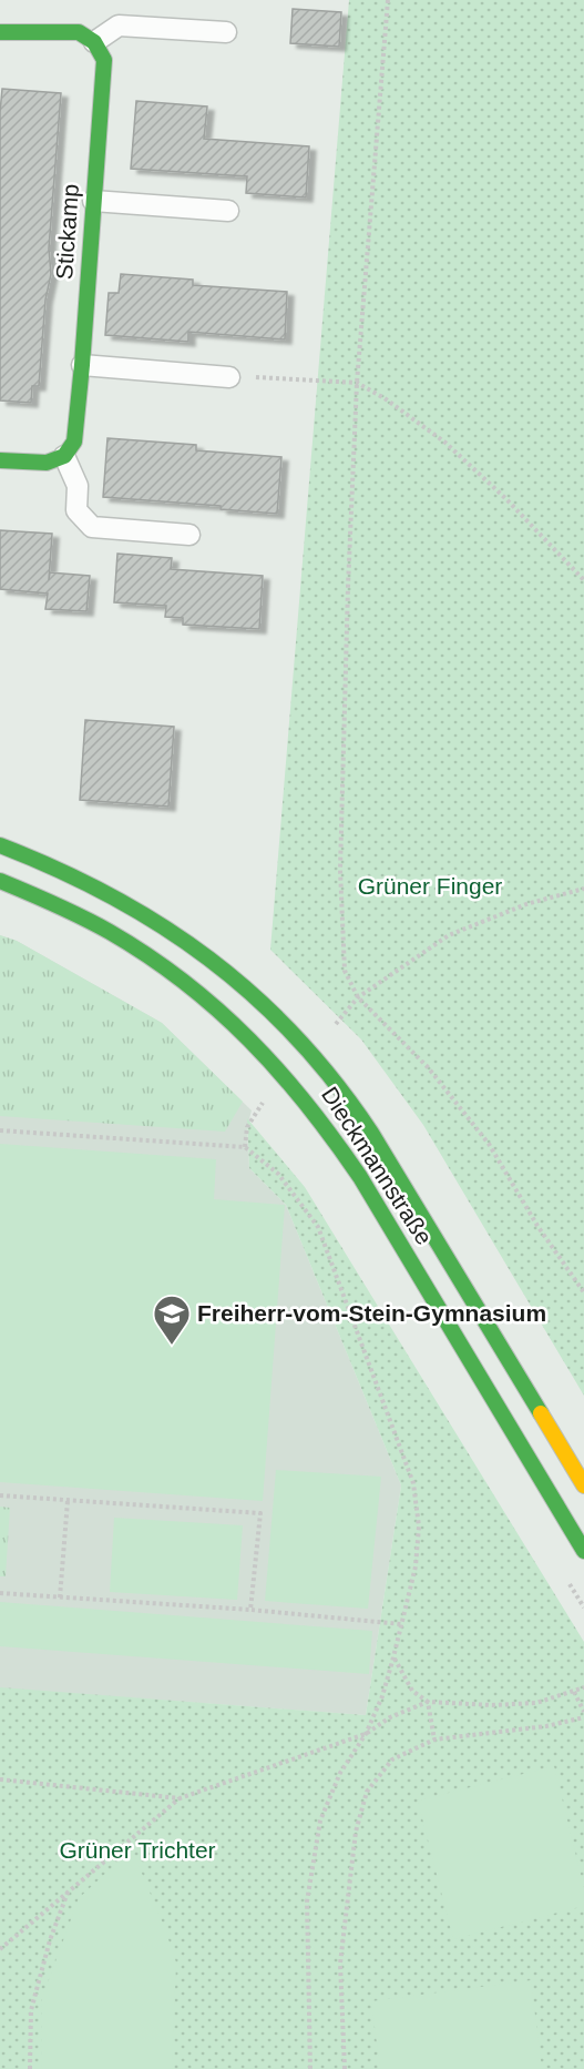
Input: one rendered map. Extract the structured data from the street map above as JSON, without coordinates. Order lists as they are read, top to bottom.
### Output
{
  "streets": {
    "street": ["Stickamp", "Dieckmannstraße"]
  },
  "parks": ["Grüner Finger", "Grüner Trichter"],
  "places": {
    "school or university": ["Freiherr-vom-Stein-Gymnasium"]
  }
}
